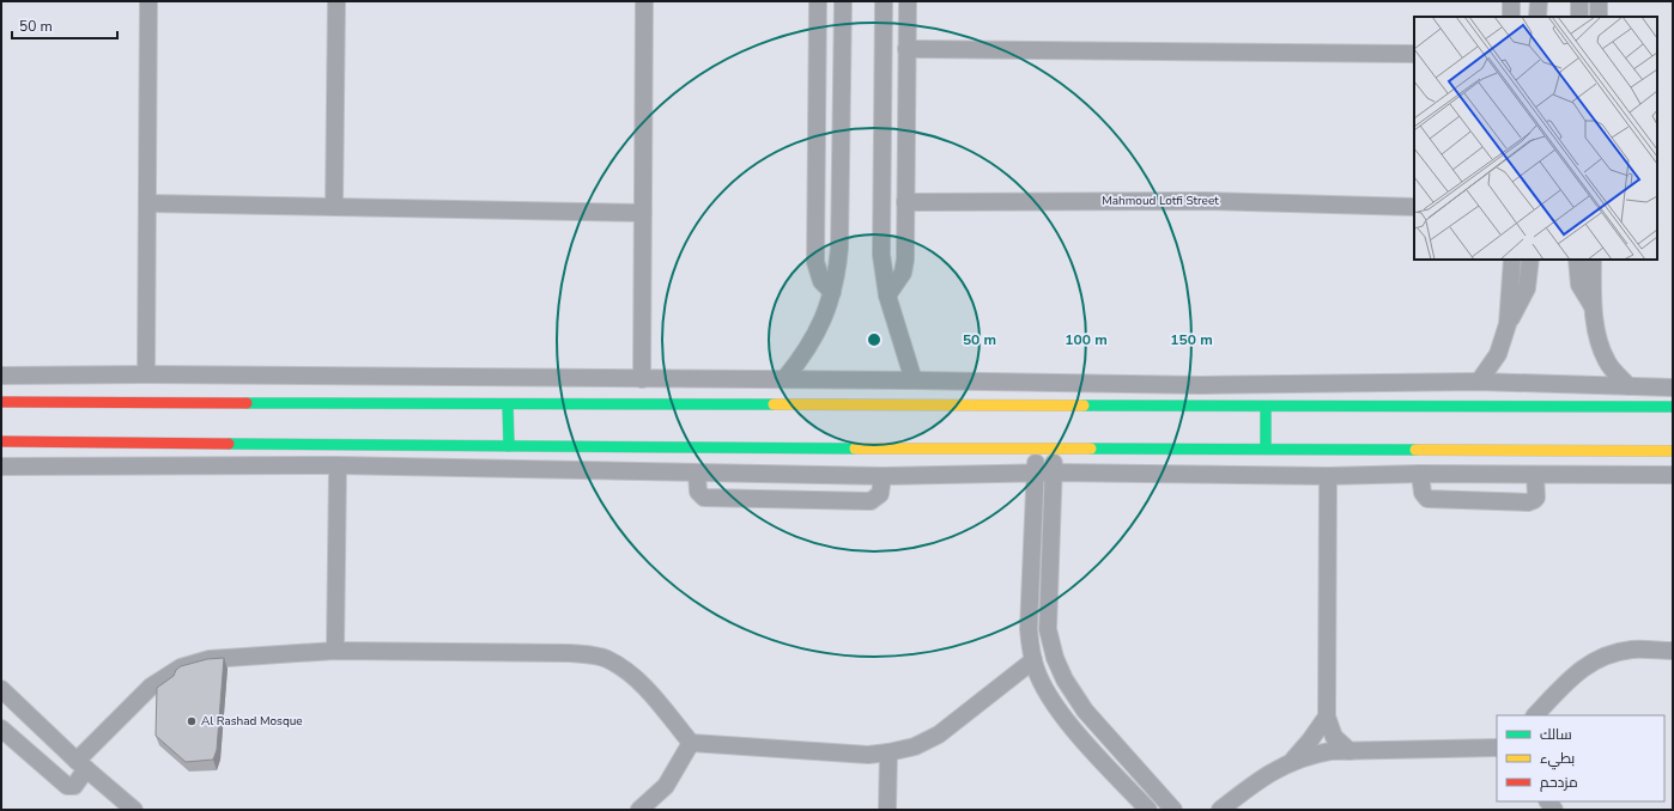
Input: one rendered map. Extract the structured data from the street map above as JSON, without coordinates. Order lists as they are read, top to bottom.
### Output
{
  "streets": {
    "street": ["Mahmoud Lotfi Street"]
  },
  "places": ["Al Rashad Mosque"],
  "legend": ["سالك", "بطيء", "مزدحم"],
  "scale_bar": "50 m",
  "rings": ["50 m", "100 m", "150 m"]
}
